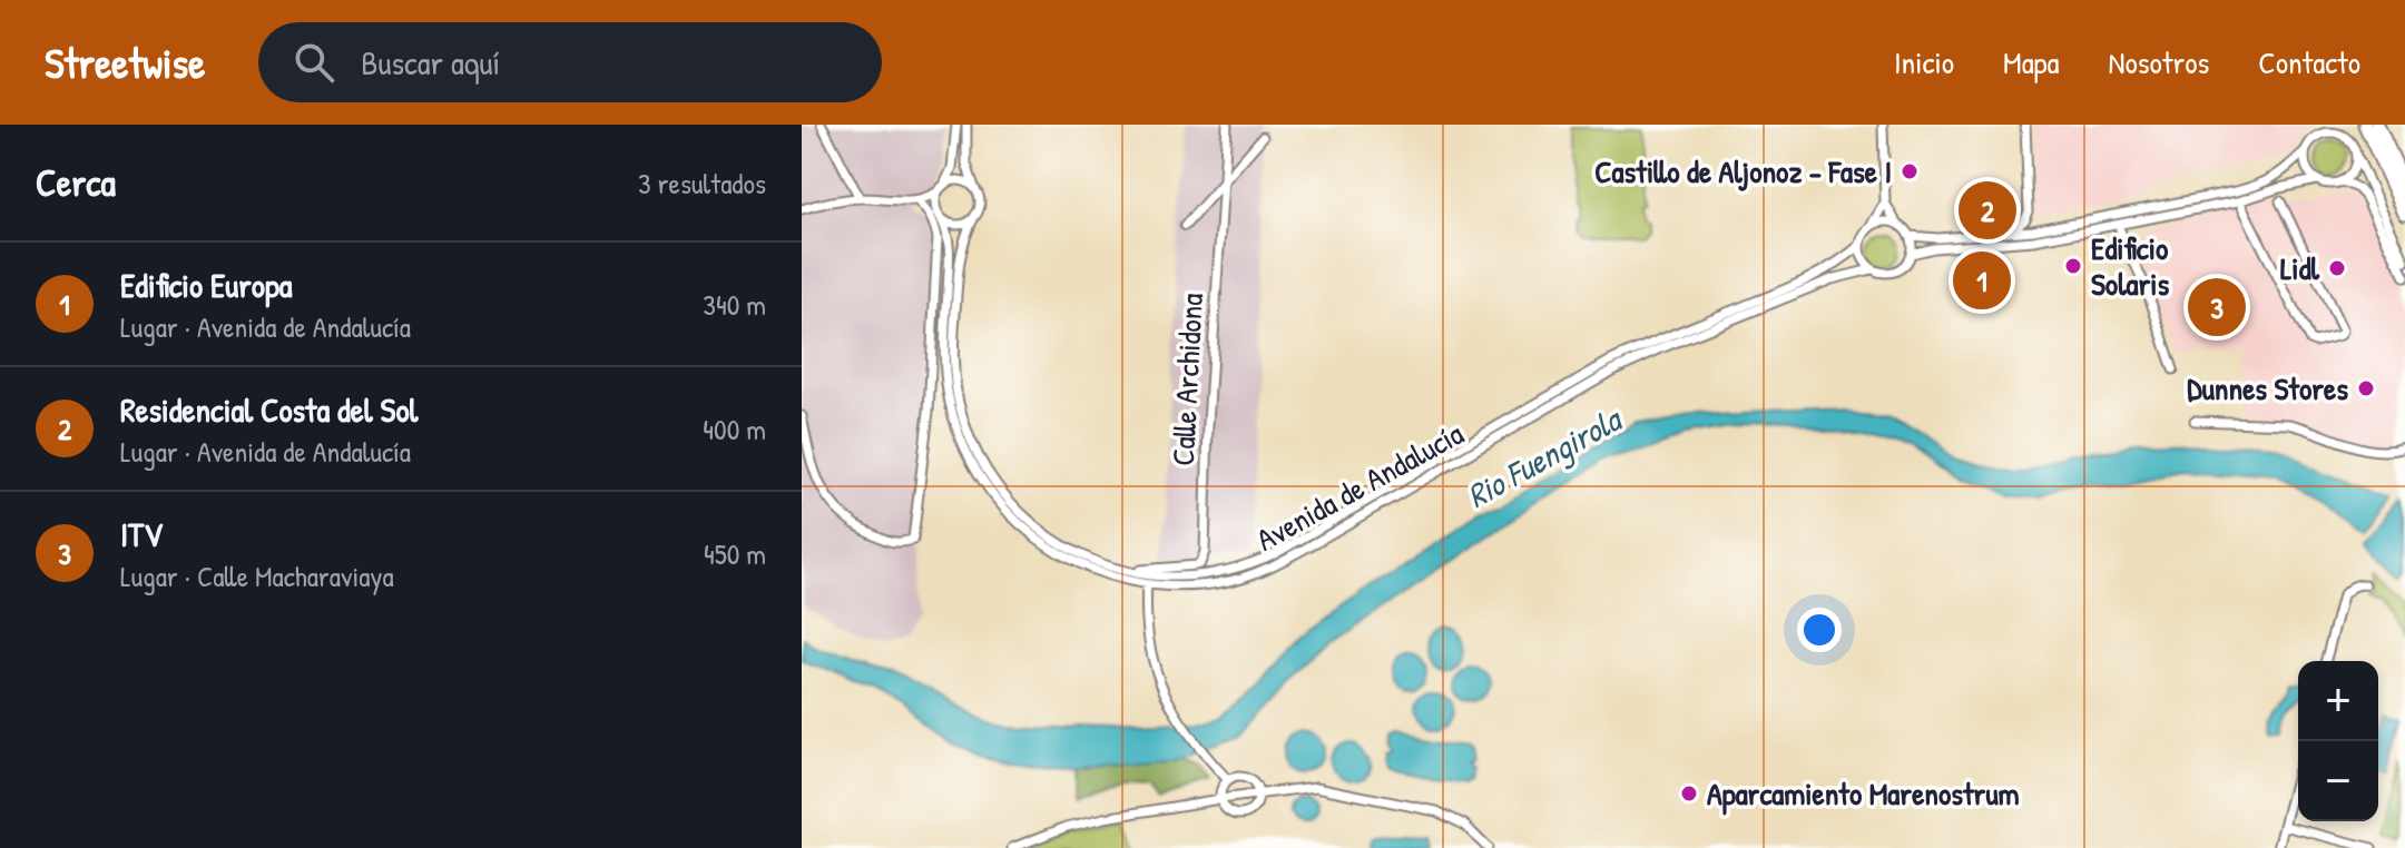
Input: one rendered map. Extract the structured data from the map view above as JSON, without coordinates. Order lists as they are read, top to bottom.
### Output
{
  "streets": {
    "street": ["Calle Archidona", "Avenida de Andalucía"]
  },
  "crossings": [
    ["Calle Archidona", "Avenida de Andalucía"]
  ],
  "water": ["Rio Fuengirola"],
  "places": [
    "Castillo de Aljonoz - Fase I",
    "Edificio Solaris",
    "Lidl",
    "Dunnes Stores",
    "Aparcamiento Marenostrum"
  ],
  "page": {
    "header": "Streetwise",
    "search": "Buscar aquí",
    "nav": [
      "Inicio",
      "Mapa",
      "Nosotros",
      "Contacto"
    ],
    "heading": ["Cerca", "3 resultados"],
    "pins": ["2", "1", "3"],
    "list": [
      {
        "mark": "1",
        "name": "Edificio Europa",
        "note": "Lugar · Avenida de Andalucía",
        "value": "340 m"
      },
      {
        "mark": "2",
        "name": "Residencial Costa del Sol",
        "note": "Lugar · Avenida de Andalucía",
        "value": "400 m"
      },
      {
        "mark": "3",
        "name": "ITV",
        "note": "Lugar · Calle Macharaviaya",
        "value": "450 m"
      }
    ],
    "map_buttons": ["+", "−"]
  }
}
